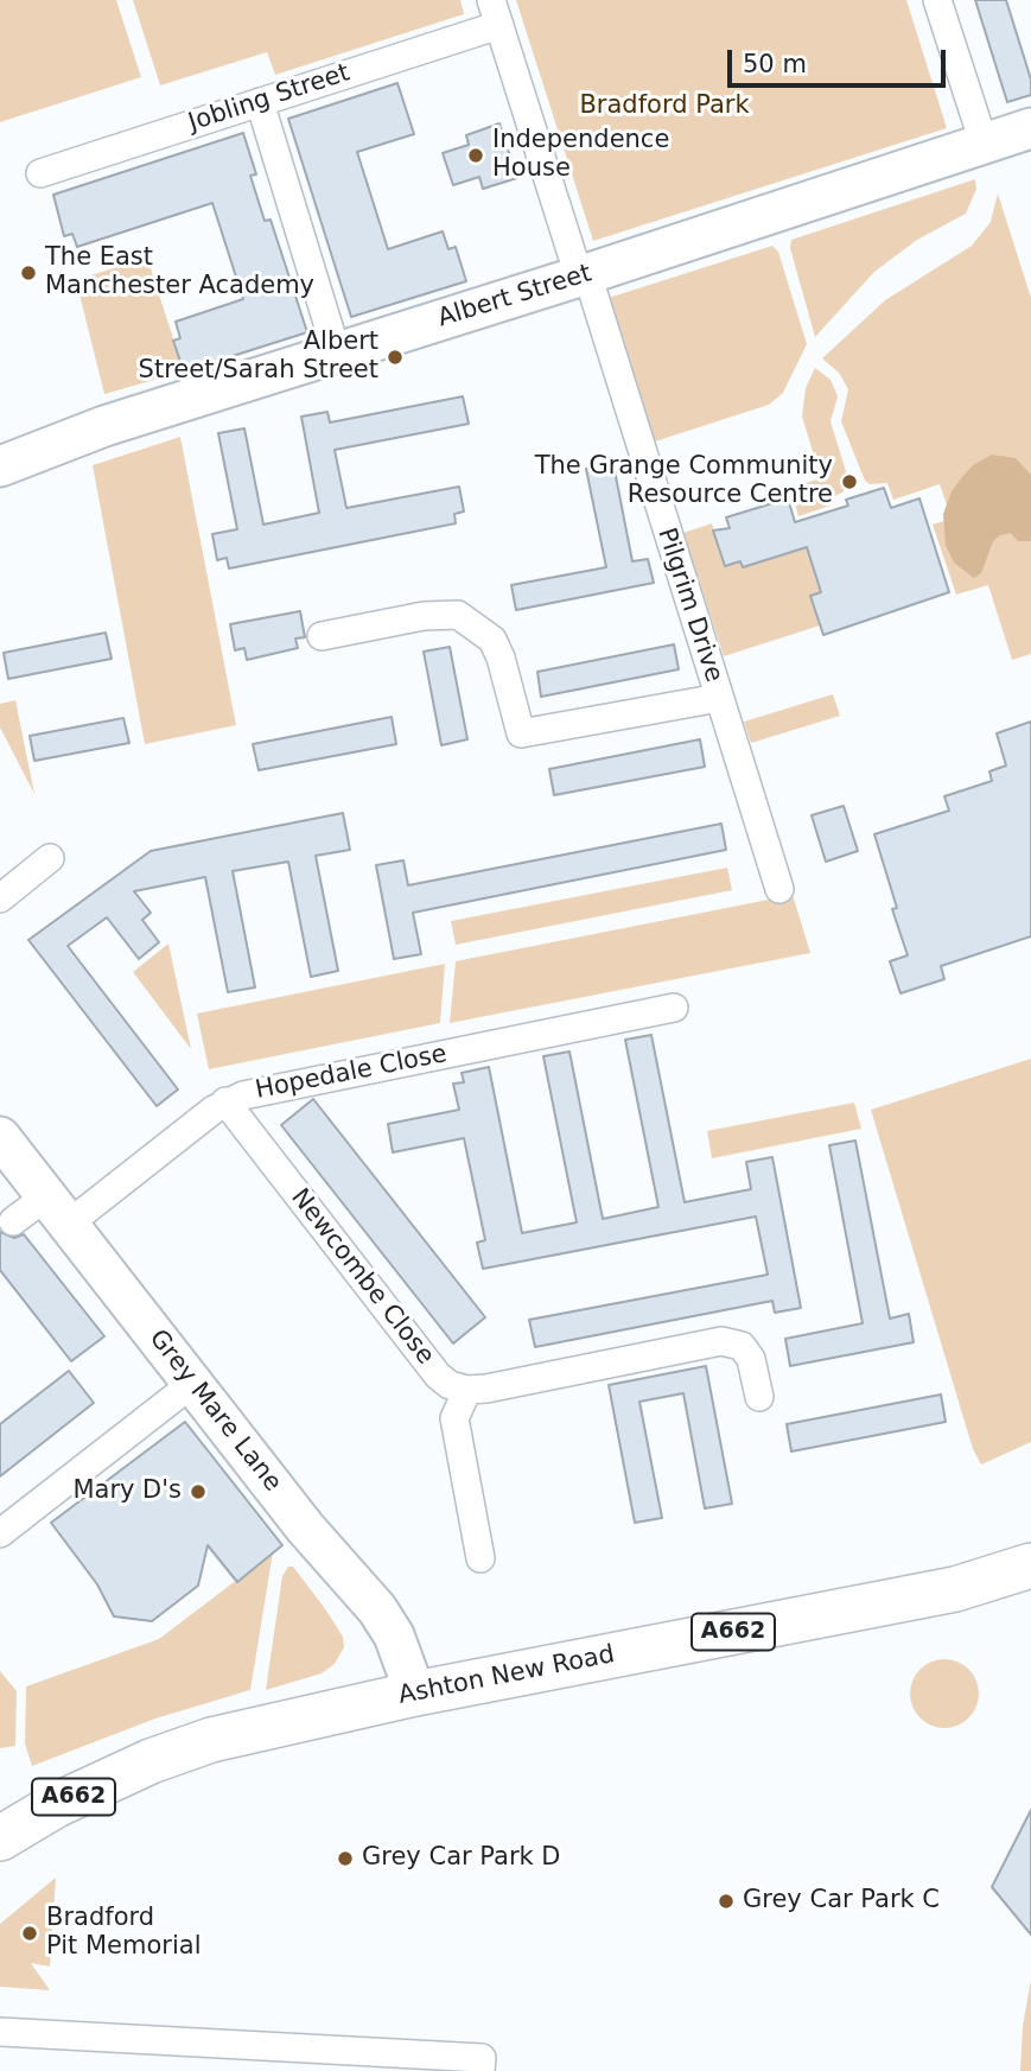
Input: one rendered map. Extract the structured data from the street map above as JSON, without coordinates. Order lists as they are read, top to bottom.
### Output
{
  "streets": {
    "main road": ["A662", "Ashton New Road"],
    "street": [
      "Jobling Street",
      "Albert Street",
      "Pilgrim Drive",
      "Hopedale Close",
      "Newcombe Close",
      "Grey Mare Lane"
    ]
  },
  "crossings": [
    ["Jobling Street", "Pilgrim Drive"],
    ["Albert Street", "Pilgrim Drive"],
    ["Hopedale Close", "Newcombe Close"],
    ["Hopedale Close", "Grey Mare Lane"],
    ["Grey Mare Lane", "Ashton New Road"]
  ],
  "parks": ["Bradford Park"],
  "places": [
    "Independence House",
    "The East Manchester Academy",
    "Albert Street/Sarah Street",
    "The Grange Community Resource Centre",
    "Mary D's",
    "Grey Car Park D",
    "Grey Car Park C",
    "Bradford Pit Memorial"
  ],
  "scale_bar": "50 m"
}
